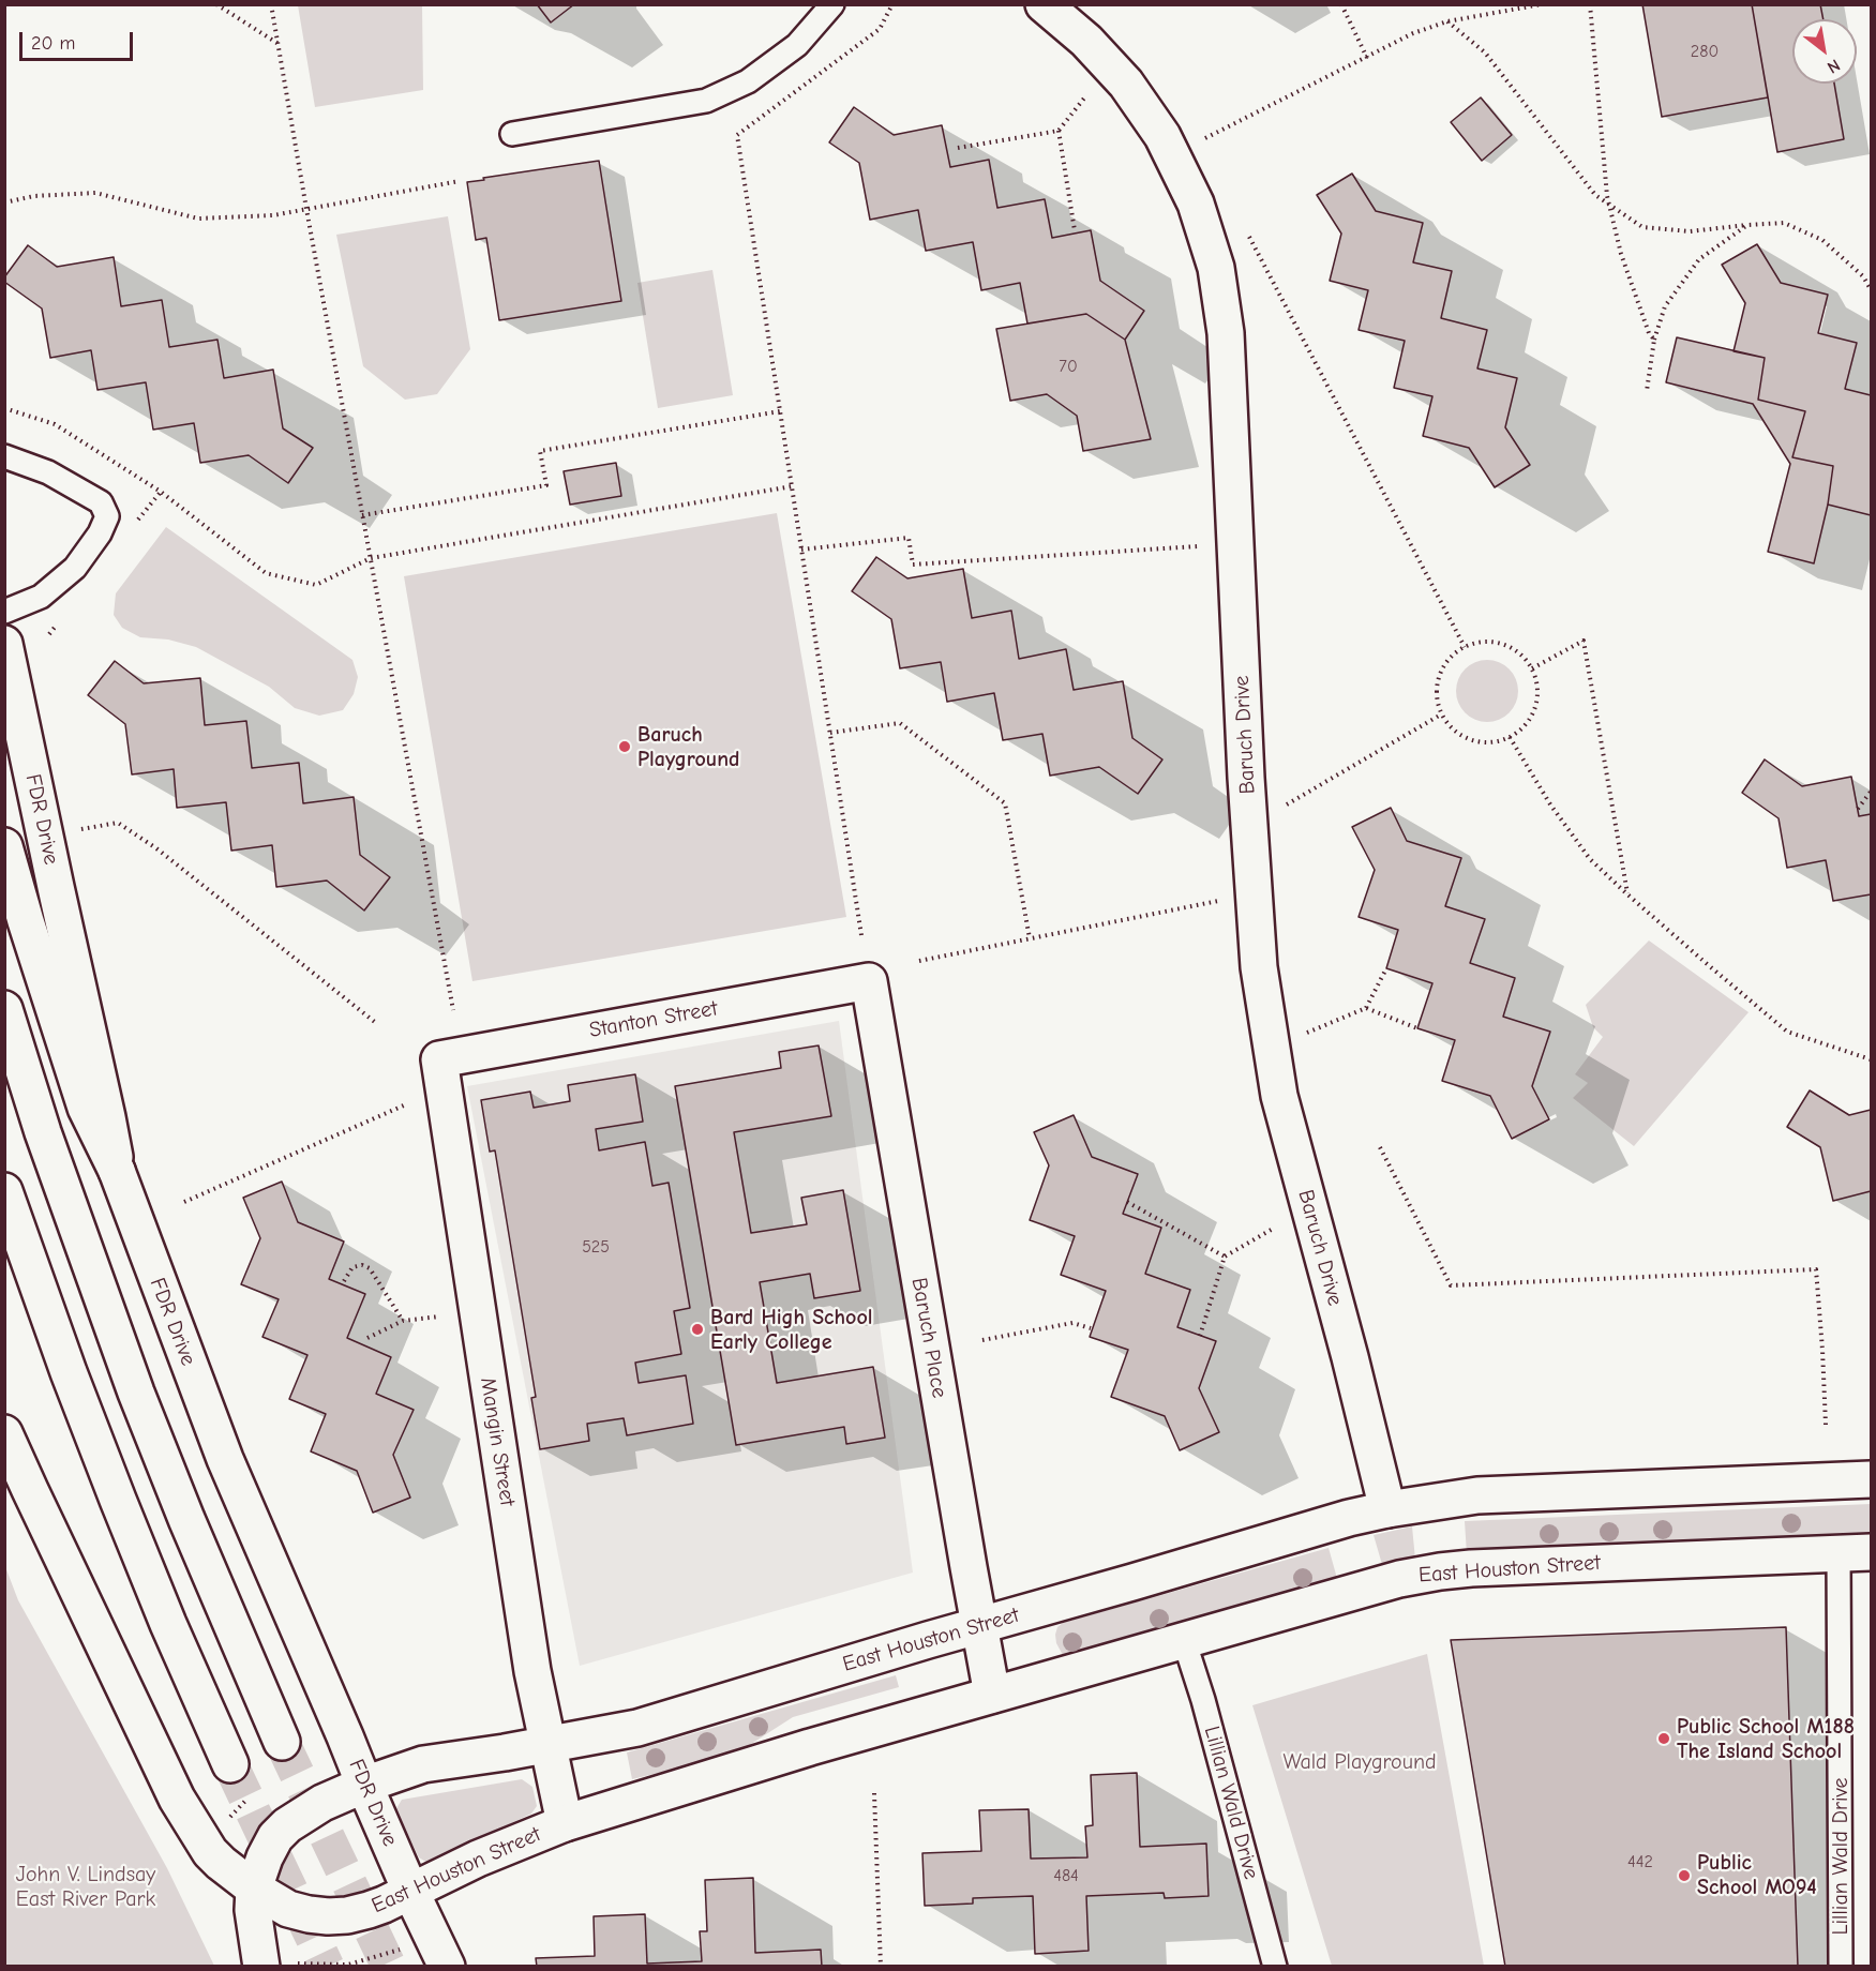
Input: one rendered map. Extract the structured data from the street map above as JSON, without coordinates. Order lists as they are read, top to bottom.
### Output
{
  "streets": {
    "main road": [
      "Baruch Drive",
      "FDR Drive",
      "Stanton Street",
      "Baruch Place",
      "Mangin Street",
      "East Houston Street"
    ],
    "lane": ["Lillian Wald Drive"]
  },
  "crossings": [
    ["Baruch Drive", "East Houston Street"],
    ["FDR Drive", "East Houston Street"],
    ["Stanton Street", "Baruch Place"],
    ["Stanton Street", "Mangin Street"],
    ["Baruch Place", "East Houston Street"],
    ["Mangin Street", "East Houston Street"],
    ["East Houston Street", "Lillian Wald Drive"]
  ],
  "parks": ["Wald Playground", "John V. Lindsay East River Park"],
  "places": [
    "Baruch Playground",
    "Bard High School Early College",
    "Public School M188 The Island School",
    "Public School MO94"
  ],
  "house_numbers": [
    "280",
    "70",
    "525",
    "442",
    "484"
  ],
  "scale_bar": "20 m",
  "north": "bottom right"
}
